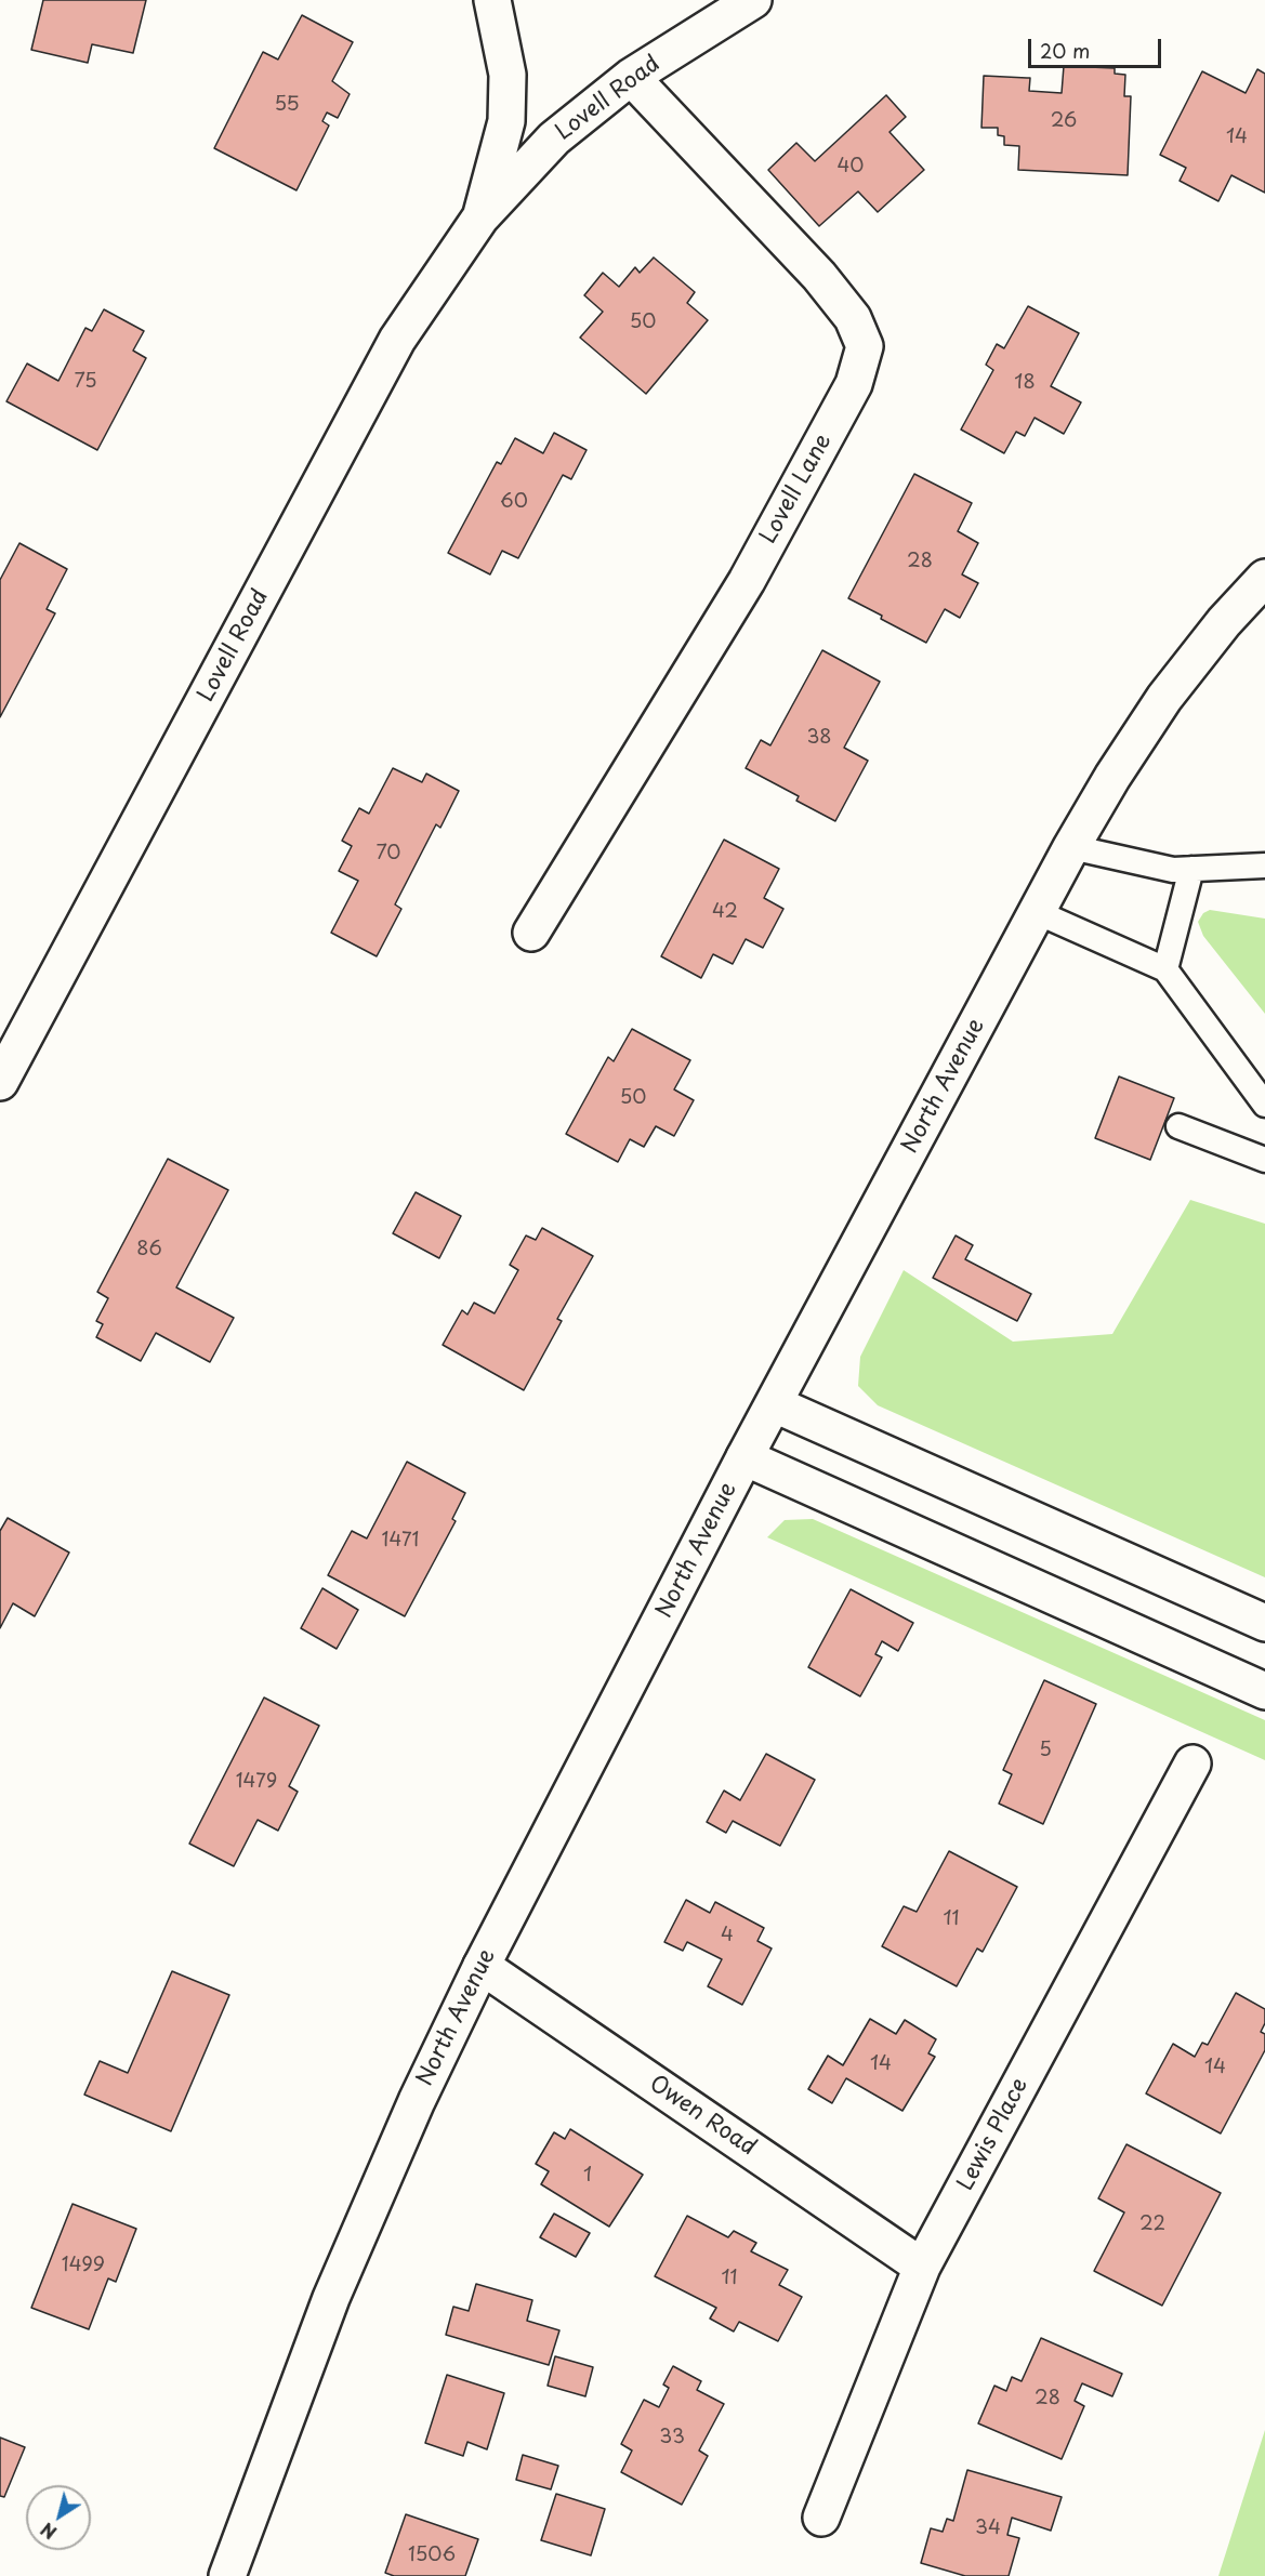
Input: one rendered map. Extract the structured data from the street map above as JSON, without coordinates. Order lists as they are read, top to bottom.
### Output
{
  "streets": {
    "main road": [
      "Lovell Road",
      "Lovell Lane",
      "North Avenue",
      "Owen Road",
      "Lewis Place"
    ]
  },
  "crossings": [
    ["Lovell Road", "Lovell Lane"],
    ["North Avenue", "Owen Road"],
    ["Owen Road", "Lewis Place"]
  ],
  "house_numbers": [
    "55",
    "26",
    "14",
    "40",
    "50",
    "75",
    "18",
    "60",
    "28",
    "38",
    "70",
    "42",
    "50",
    "86",
    "1471",
    "5",
    "1479",
    "11",
    "4",
    "14",
    "14",
    "1",
    "22",
    "1499",
    "11",
    "28",
    "33",
    "34",
    "1506"
  ],
  "scale_bar": "20 m",
  "north": "bottom left"
}
